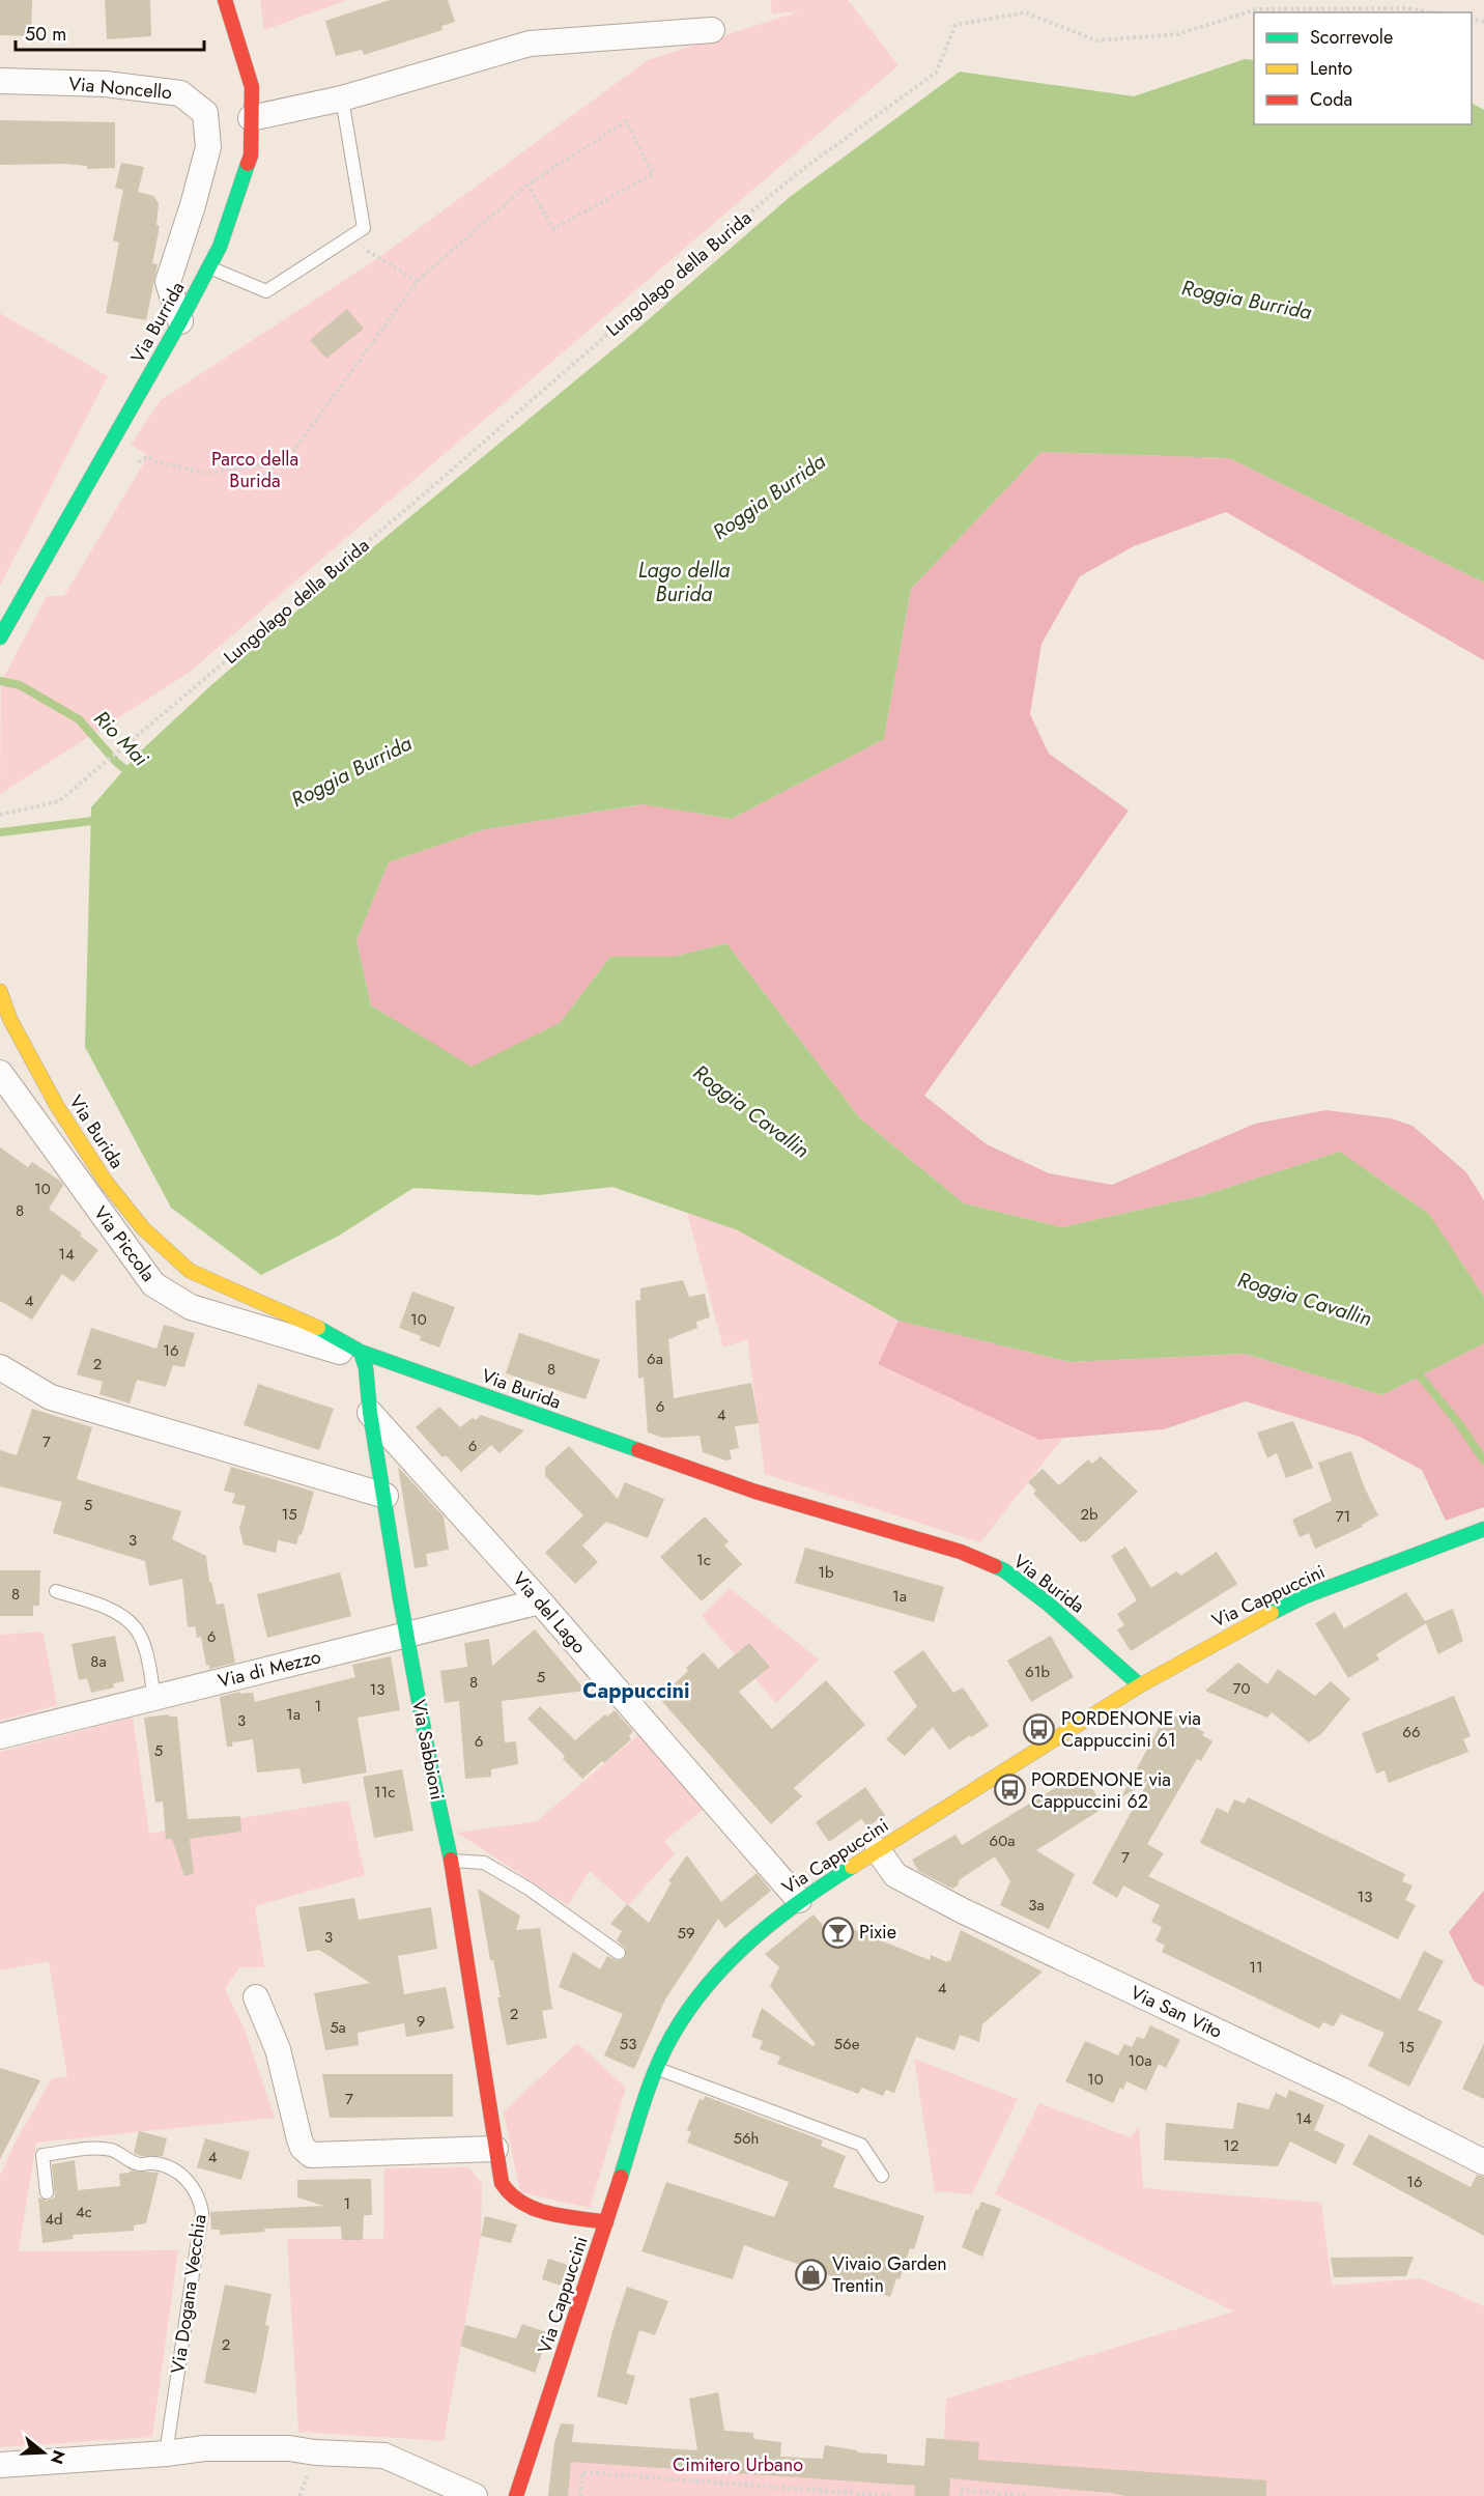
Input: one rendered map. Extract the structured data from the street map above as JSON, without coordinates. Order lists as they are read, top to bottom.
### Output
{
  "streets": {
    "street": [
      "Via Noncello",
      "Via Burrida",
      "Via Burida",
      "Via Piccola",
      "Via Cappuccini",
      "Via del Lago",
      "Via di Mezzo",
      "Via Sabbioni",
      "Via San Vito"
    ],
    "lane": ["Via Dogana Vecchia"],
    "path": ["Lungolago della Burida"]
  },
  "crossings": [
    ["Via Noncello", "Via Burrida"],
    ["Via Burida", "Via Piccola"],
    ["Via Burida", "Via Cappuccini"],
    ["Via Burida", "Via Sabbioni"],
    ["Via Piccola", "Via Sabbioni"],
    ["Via Cappuccini", "Via del Lago"],
    ["Via Cappuccini", "Via Sabbioni"],
    ["Via Cappuccini", "Via San Vito"],
    ["Via del Lago", "Via di Mezzo"],
    ["Via del Lago", "Via Sabbioni"],
    ["Via di Mezzo", "Via Sabbioni"]
  ],
  "districts": ["Cappuccini"],
  "water": [
    "Roggia Burrida",
    "Lago della Burida",
    "Rio Mai",
    "Roggia Cavallin"
  ],
  "parks": ["Parco della Burida", "Cimitero Urbano"],
  "places": {
    "bus stop": ["PORDENONE via Cappuccini 61", "PORDENONE via Cappuccini 62"],
    "bar": ["Pixie"],
    "shop": ["Vivaio Garden Trentin"]
  },
  "house_numbers": [
    "10",
    "8",
    "14",
    "4",
    "10",
    "16",
    "6a",
    "2",
    "8",
    "6",
    "4",
    "7",
    "6",
    "5",
    "15",
    "2b",
    "71",
    "3",
    "1c",
    "1b",
    "8",
    "1a",
    "6",
    "8a",
    "61b",
    "5",
    "8",
    "70",
    "13",
    "1",
    "1a",
    "3",
    "66",
    "6",
    "5",
    "11c",
    "60a",
    "7",
    "13",
    "3a",
    "59",
    "3",
    "11",
    "4",
    "2",
    "9",
    "5a",
    "53",
    "56e",
    "15",
    "10a",
    "10",
    "7",
    "14",
    "56h",
    "12",
    "4",
    "16",
    "1",
    "4c",
    "4d",
    "2"
  ],
  "legend": ["Scorrevole", "Lento", "Coda"],
  "scale_bar": "50 m",
  "north": "right"
}
